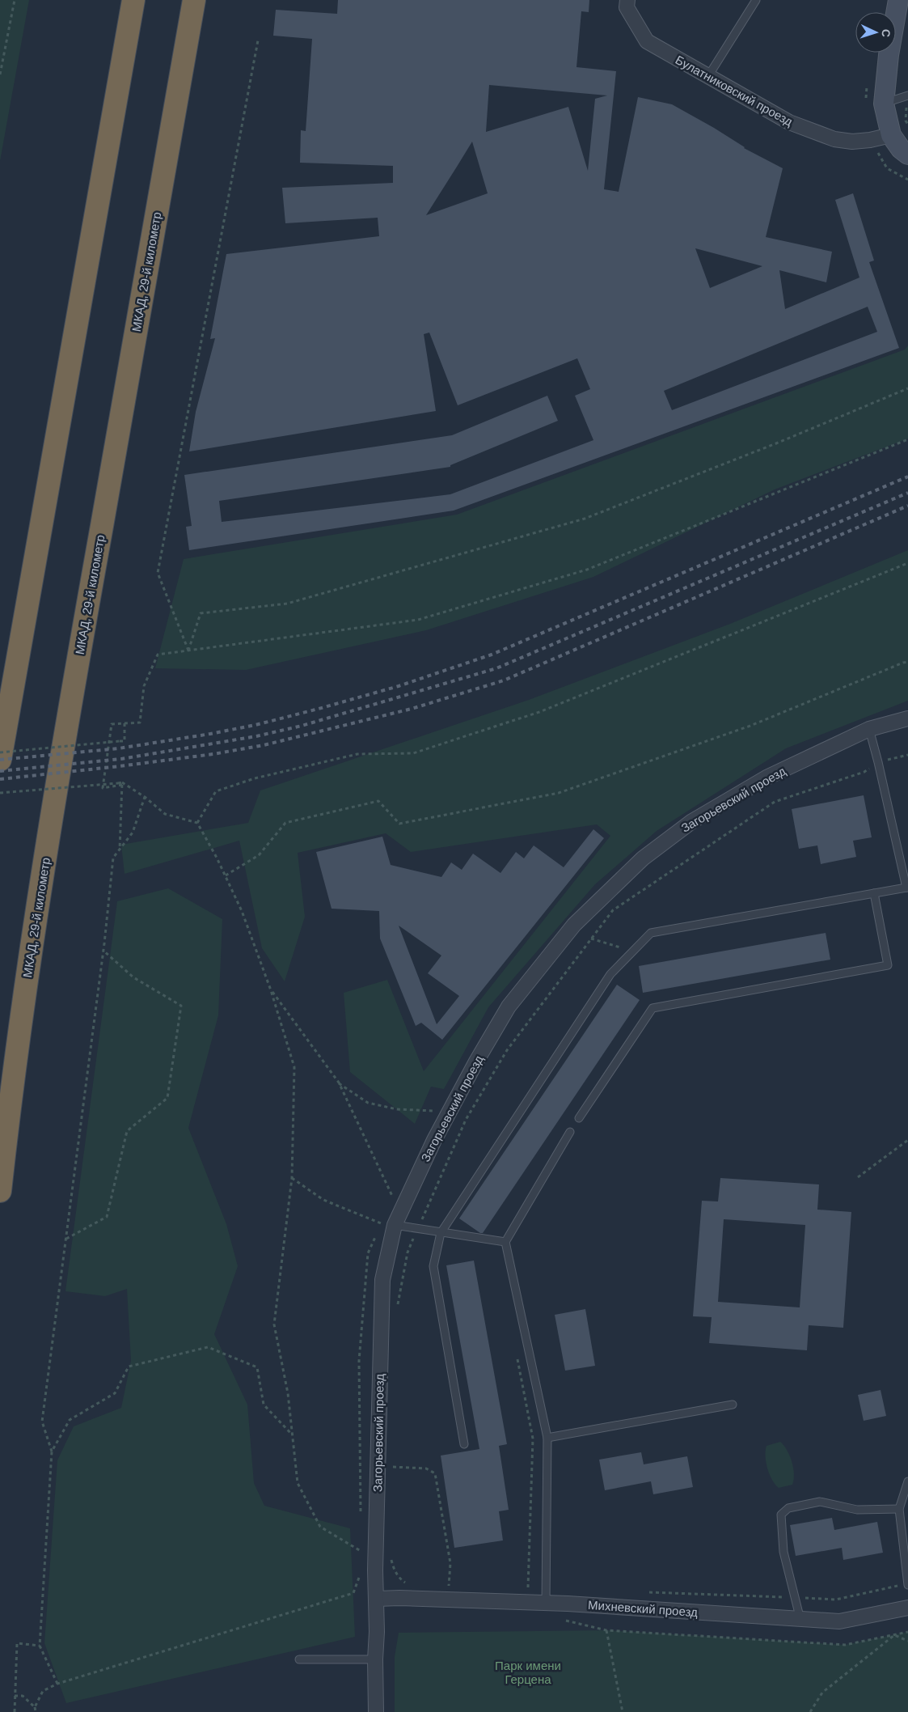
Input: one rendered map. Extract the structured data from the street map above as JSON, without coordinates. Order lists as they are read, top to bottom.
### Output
{
  "streets": {
    "highway": ["МКАД, 29-й километр"],
    "street": ["Булатниковский проезд", "Загорьевский проезд", "Михневский проезд"]
  },
  "crossings": [
    ["Загорьевский проезд", "Михневский проезд"]
  ],
  "parks": ["Парк имени Герцена"],
  "north": "right"
}
